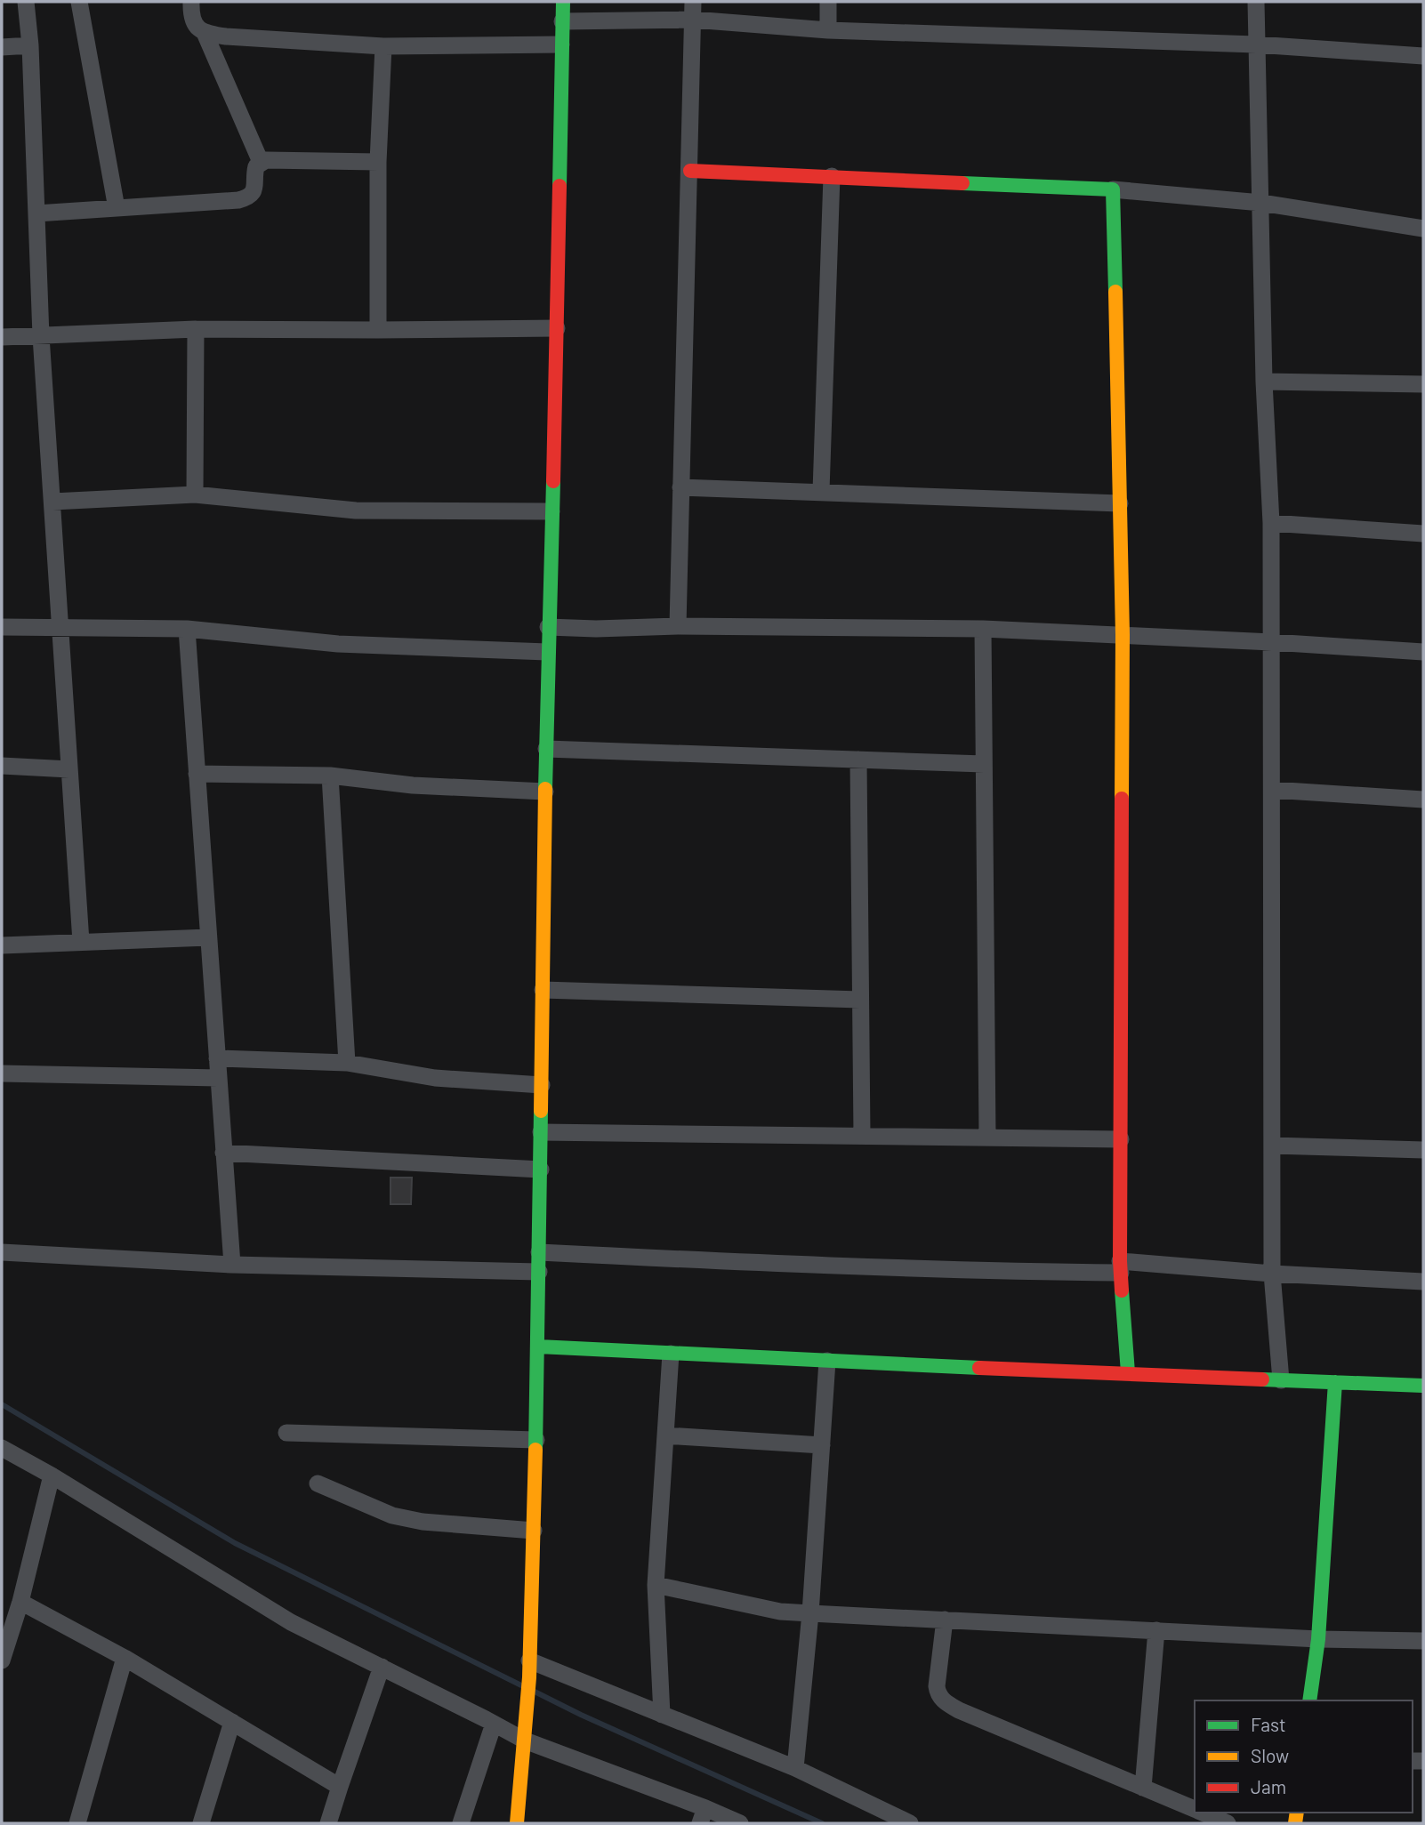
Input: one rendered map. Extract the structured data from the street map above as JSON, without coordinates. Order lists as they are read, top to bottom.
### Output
{
  "legend": ["Fast", "Slow", "Jam"]
}
